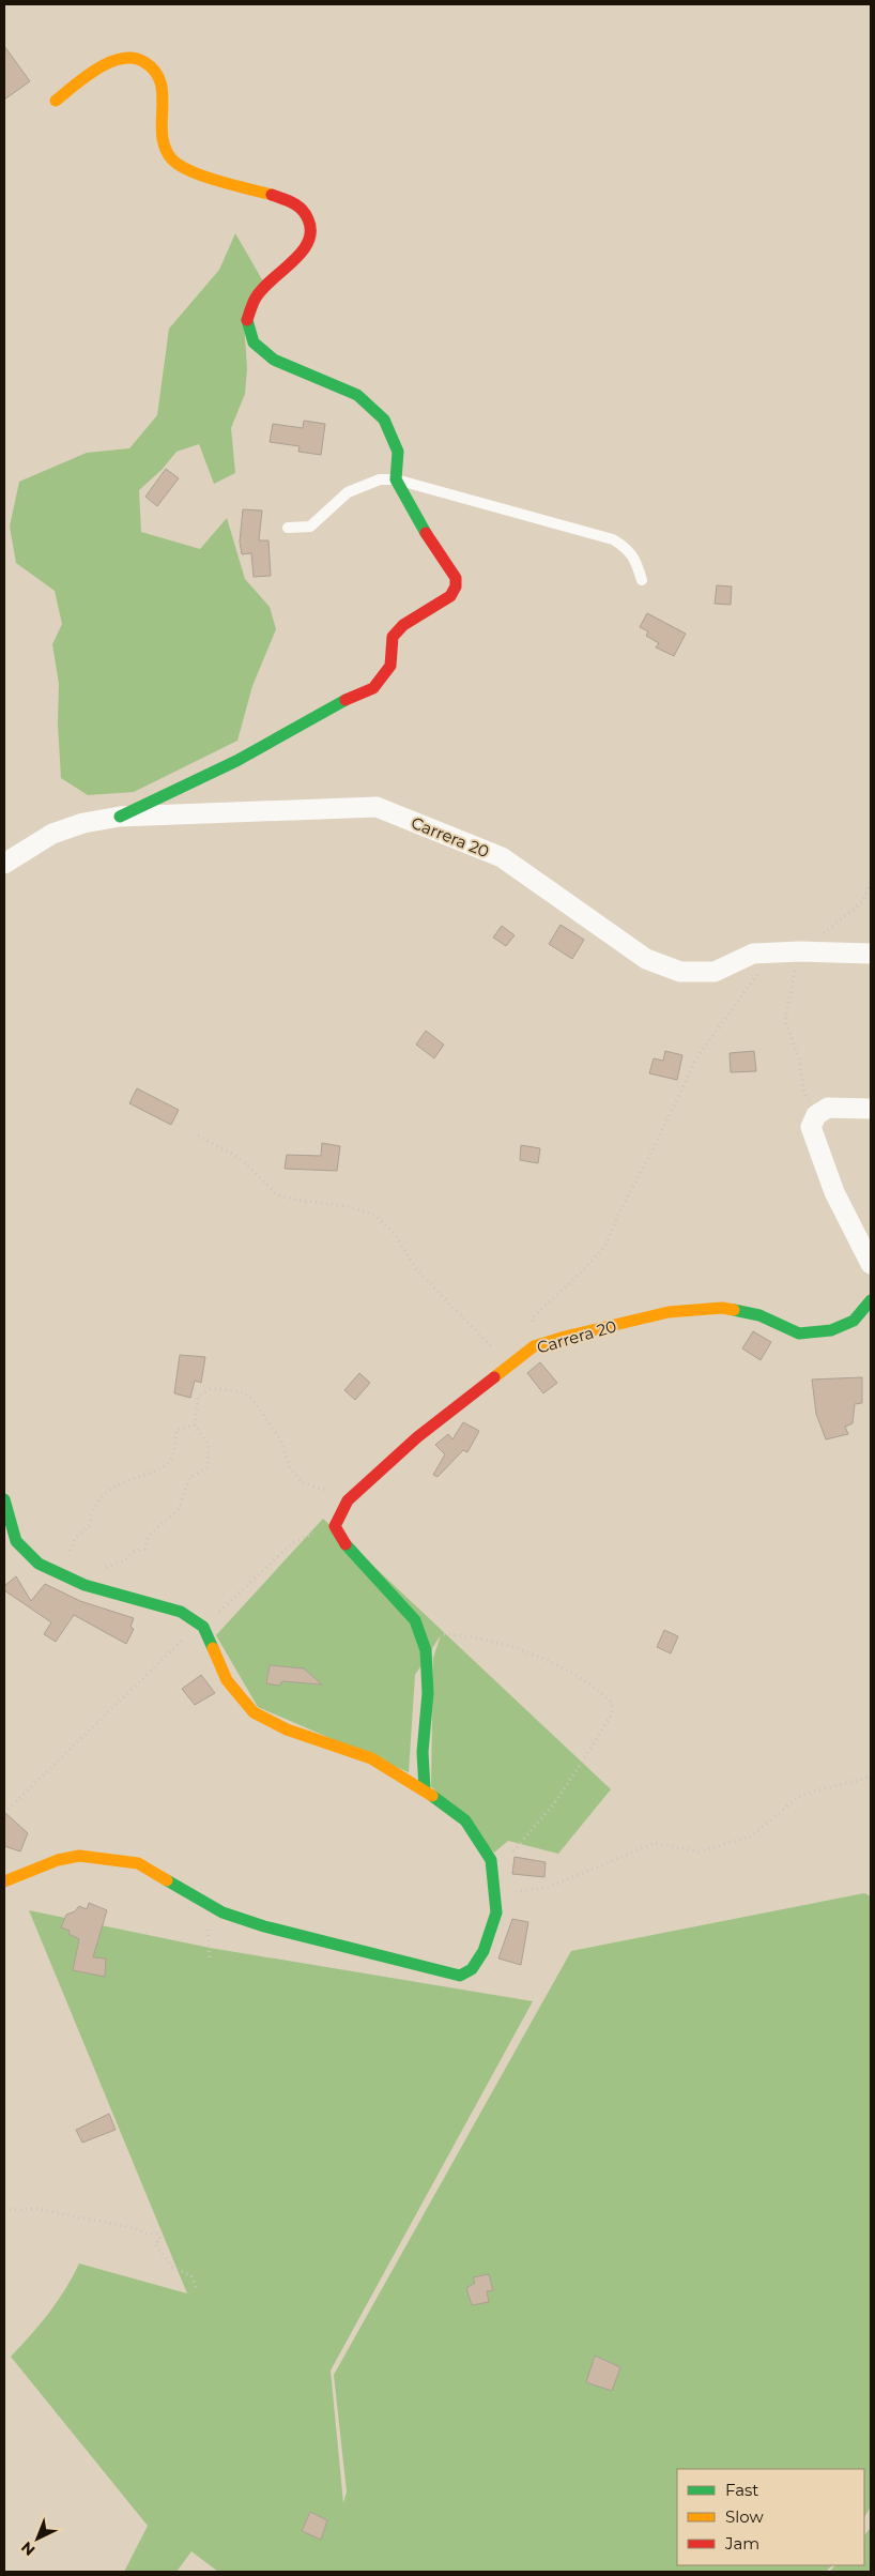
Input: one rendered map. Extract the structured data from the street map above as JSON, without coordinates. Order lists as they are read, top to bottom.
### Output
{
  "streets": {
    "street": ["Carrera 20"]
  },
  "legend": ["Fast", "Slow", "Jam"],
  "north": "bottom left"
}
